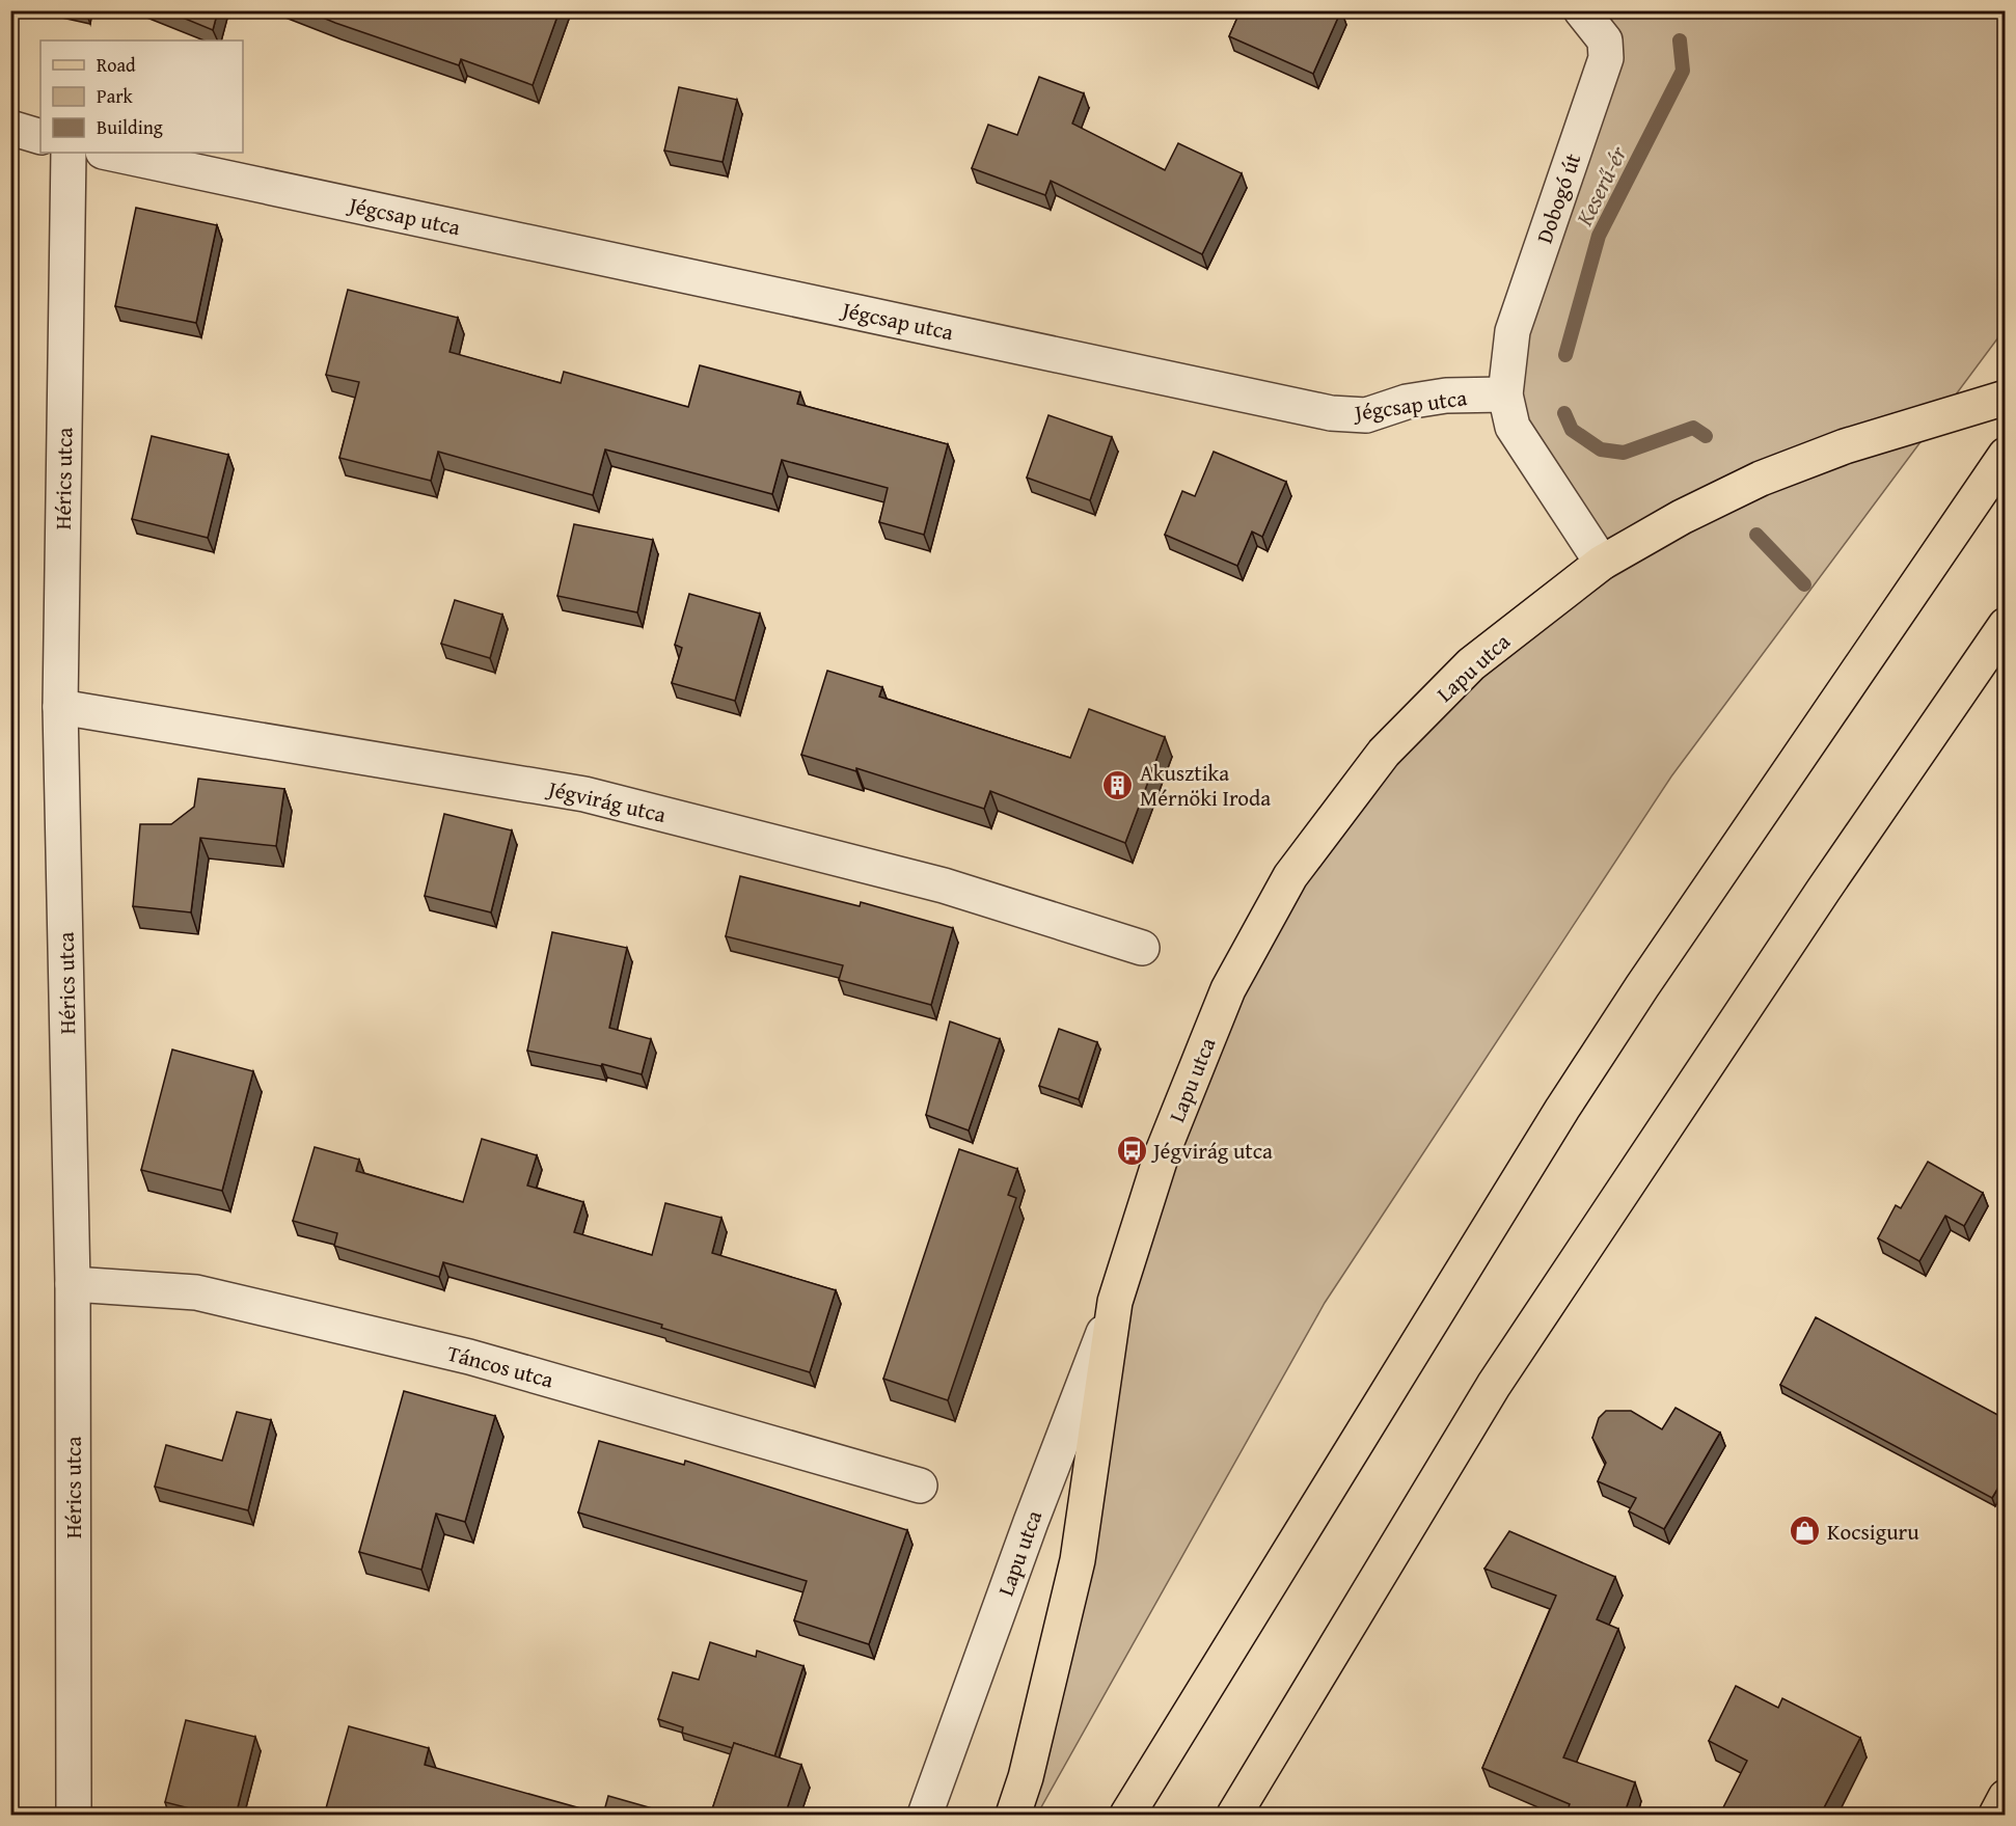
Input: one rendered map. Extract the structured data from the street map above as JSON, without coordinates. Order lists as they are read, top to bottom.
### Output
{
  "streets": {
    "main road": ["Lapu utca"],
    "street": [
      "Dobogó út",
      "Jégcsap utca",
      "Hérics utca",
      "Jégvirág utca",
      "Táncos utca"
    ]
  },
  "crossings": [
    ["Dobogó út", "Jégcsap utca"],
    ["Hérics utca", "Jégvirág utca"],
    ["Hérics utca", "Táncos utca"]
  ],
  "water": ["Keserű-ér"],
  "places": {
    "building": ["Akusztika Mérnöki Iroda"],
    "bus stop": ["Jégvirág utca"],
    "shop": ["Kocsiguru"]
  },
  "legend": ["Road", "Park", "Building"]
}
